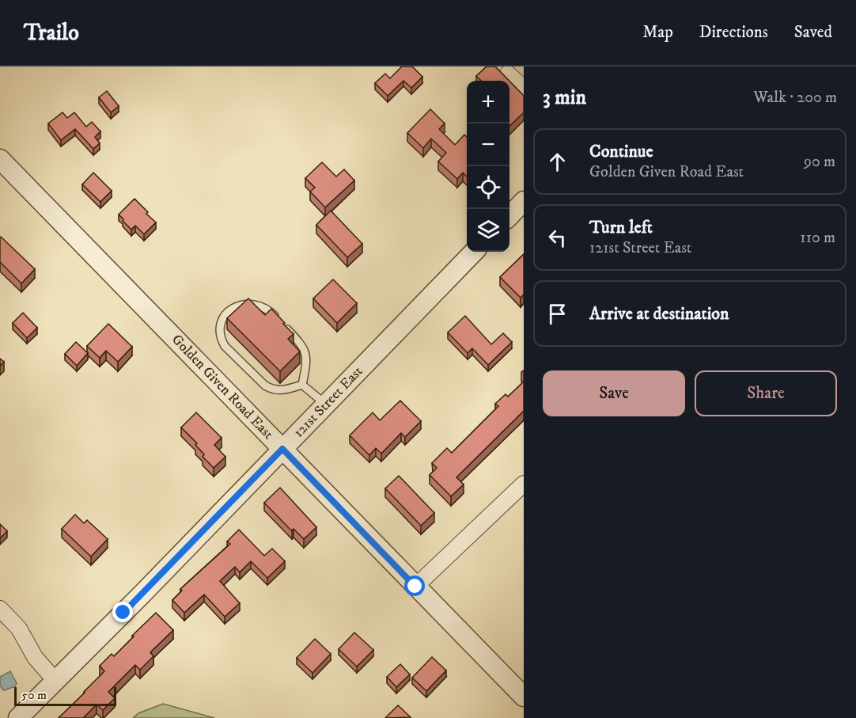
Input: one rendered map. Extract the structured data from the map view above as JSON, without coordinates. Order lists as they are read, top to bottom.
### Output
{
  "streets": {
    "street": ["Golden Given Road East", "121st Street East"]
  },
  "crossings": [
    ["Golden Given Road East", "121st Street East"]
  ],
  "scale_bar": "50 m",
  "page": {
    "header": "Trailo",
    "nav": ["Map", "Directions", "Saved"],
    "heading": ["3 min", "Walk · 200 m"],
    "map_buttons": ["+", "−"],
    "list": [
      ["Continue", "Golden Given Road East", "90 m"],
      ["Turn left", "121st Street East", "110 m"],
      "Arrive at destination"
    ],
    "buttons": ["Save", "Share"],
    "scale": "50 m"
  }
}
